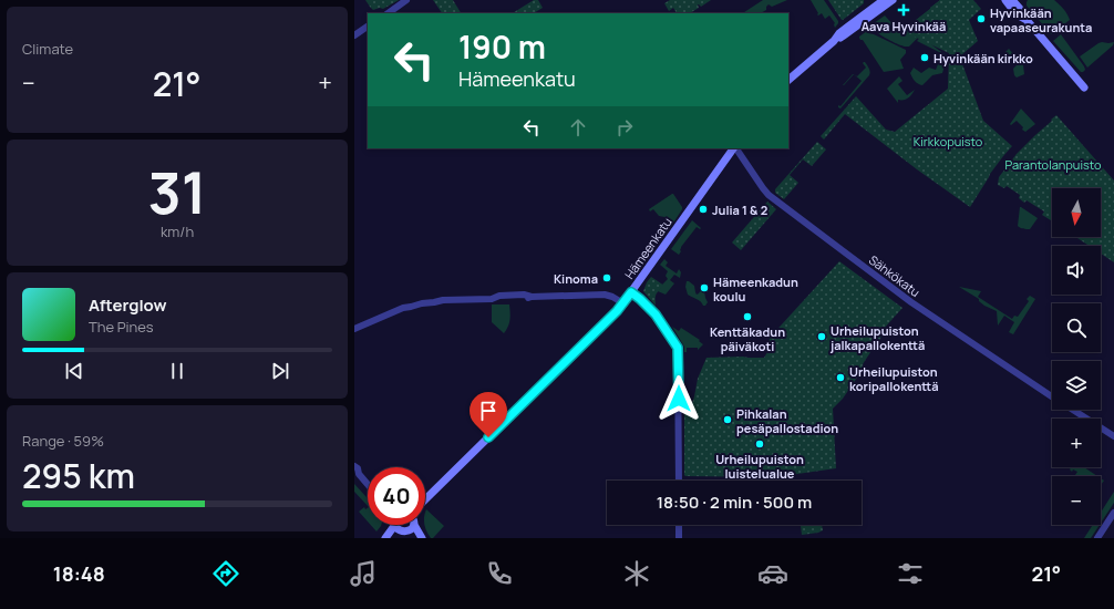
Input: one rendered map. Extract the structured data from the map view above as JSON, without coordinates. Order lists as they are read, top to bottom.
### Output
{
  "streets": {
    "main road": ["Hämeenkatu"],
    "street": ["Sähkökatu"]
  },
  "parks": ["Kirkkopuisto", "Parantolanpuisto"],
  "places": {
    "health": ["Aava Hyvinkää"],
    "other": [
      "Hyvinkään vapaaseurakunta",
      "Hyvinkään kirkko",
      "Julia 1 & 2",
      "Kinoma",
      "Hämeenkadun koulu",
      "Kenttäkadun päiväkoti",
      "Urheilupuiston jalkapallokenttä",
      "Urheilupuiston koripallokenttä",
      "Pihkalan pesäpallostadion",
      "Urheilupuiston luistelualue"
    ]
  },
  "north": "bottom",
  "page": {
    "tile": [
      "Climate",
      ["31", "km/h"],
      ["Range · 59%", "295 km"]
    ],
    "turn": ["190 m", "Hämeenkatu"],
    "heat": ["−", "21°", "+"],
    "map_buttons": ["+", "−"],
    "song": ["Afterglow", "The Pines"],
    "limit": "40",
    "trip": "18:50 · 2 min · 500 m",
    "tabs": ["18:48", "21°"]
  }
}
